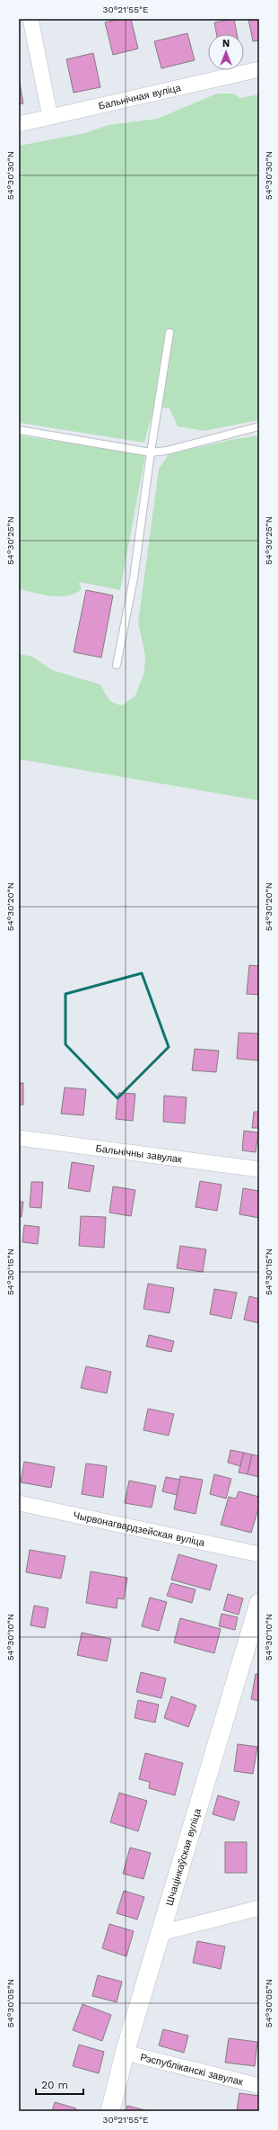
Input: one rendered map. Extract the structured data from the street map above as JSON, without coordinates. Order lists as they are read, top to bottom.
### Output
{
  "streets": {
    "street": [
      "Бальнічная вуліца",
      "Бальнічны завулак",
      "Чырвонагвардзейская вуліца",
      "Шчацінкаўская вуліца",
      "Рэспубліканскі завулак"
    ]
  },
  "crossings": [
    ["Шчацінкаўская вуліца", "Рэспубліканскі завулак"]
  ],
  "scale_bar": "20 m",
  "north": "top",
  "coordinates": [
    "30°21'55\"E",
    "54°30'30\"N",
    "54°30'25\"N",
    "54°30'20\"N",
    "54°30'15\"N",
    "54°30'10\"N",
    "54°30'05\"N"
  ]
}
